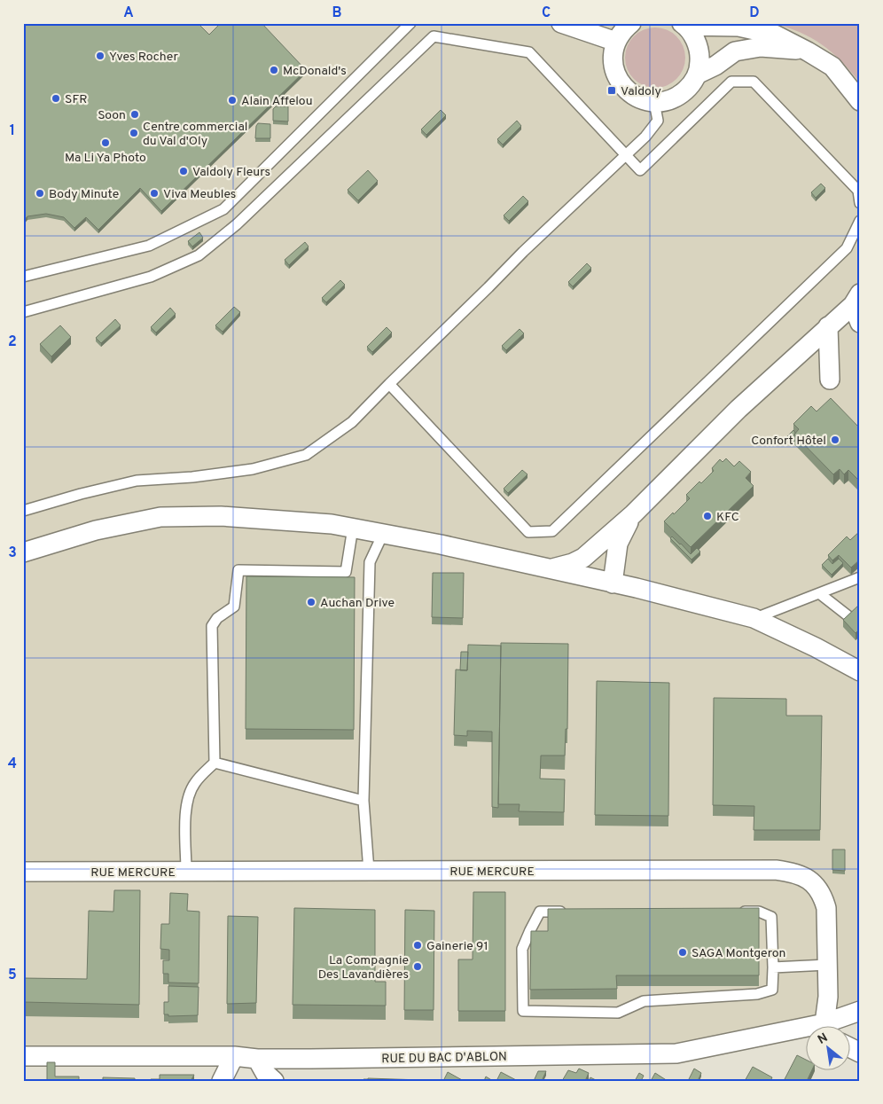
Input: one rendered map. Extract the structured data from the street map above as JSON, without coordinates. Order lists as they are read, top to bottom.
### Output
{
  "streets": {
    "street": ["RUE MERCURE", "RUE DU BAC D'ABLON"]
  },
  "places": {
    "other": [
      "Yves Rocher",
      "McDonald's",
      "SFR",
      "Alain Affelou",
      "Soon",
      "Centre commercial du Val d'Oly",
      "Ma Li Ya Photo",
      "Valdoly Fleurs",
      "Body Minute",
      "Viva Meubles",
      "Confort Hôtel",
      "KFC",
      "Auchan Drive",
      "Gainerie 91",
      "SAGA Montgeron",
      "La Compagnie Des Lavandières"
    ],
    "transit": ["Valdoly"]
  },
  "north": "top left",
  "grid": {
    "columns": [
      "A",
      "B",
      "C",
      "D"
    ],
    "rows": [
      "1",
      "2",
      "3",
      "4",
      "5"
    ]
  }
}
